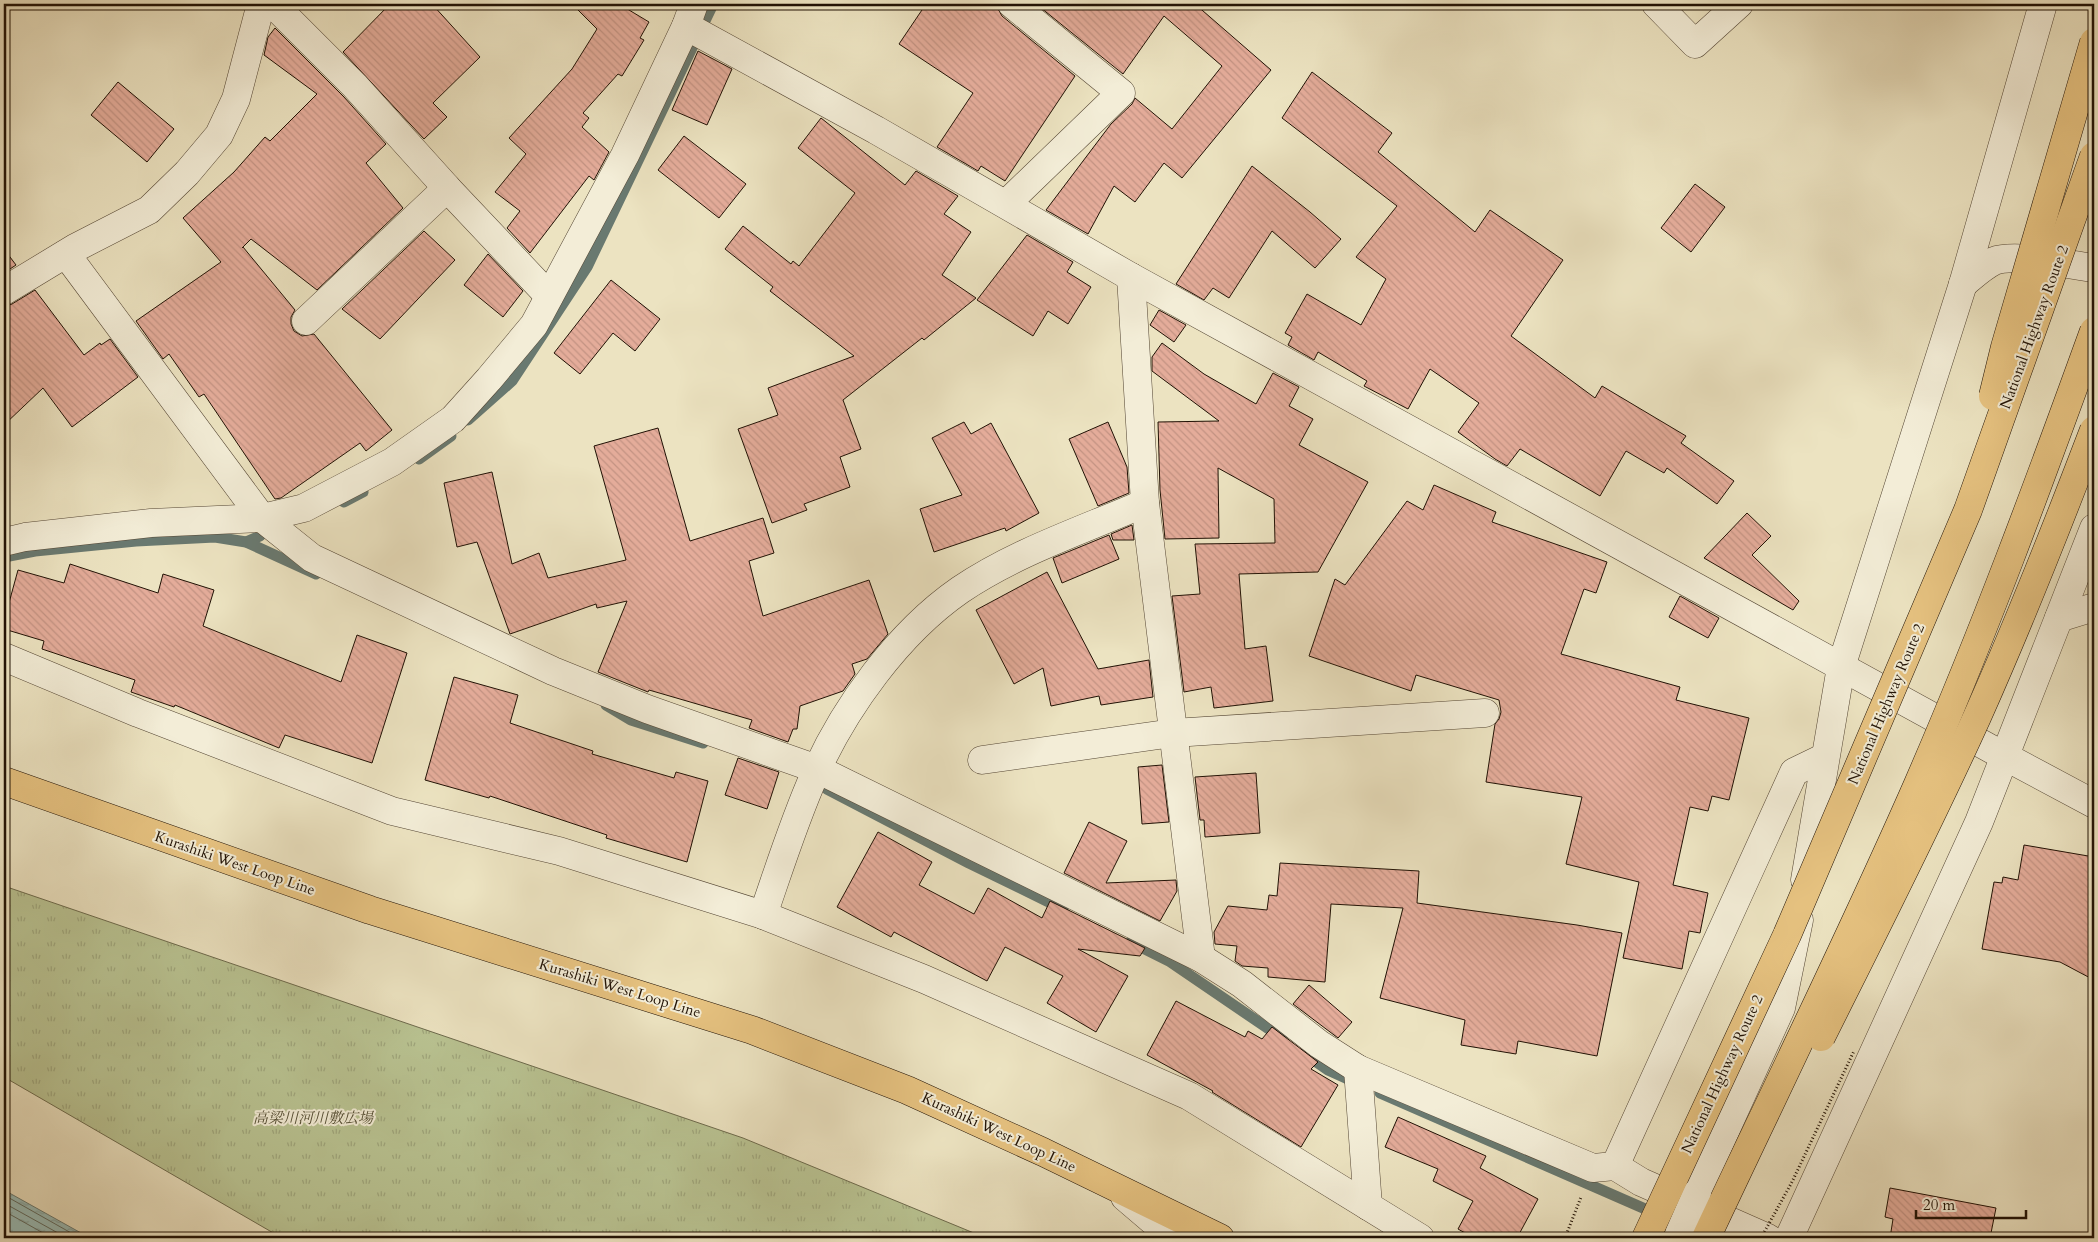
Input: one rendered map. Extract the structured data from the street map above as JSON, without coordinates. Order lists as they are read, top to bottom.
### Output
{
  "streets": {
    "main road": ["National Highway Route 2", "Kurashiki West Loop Line"]
  },
  "parks": ["高梁川河川敷広場"],
  "scale_bar": "20 m"
}
